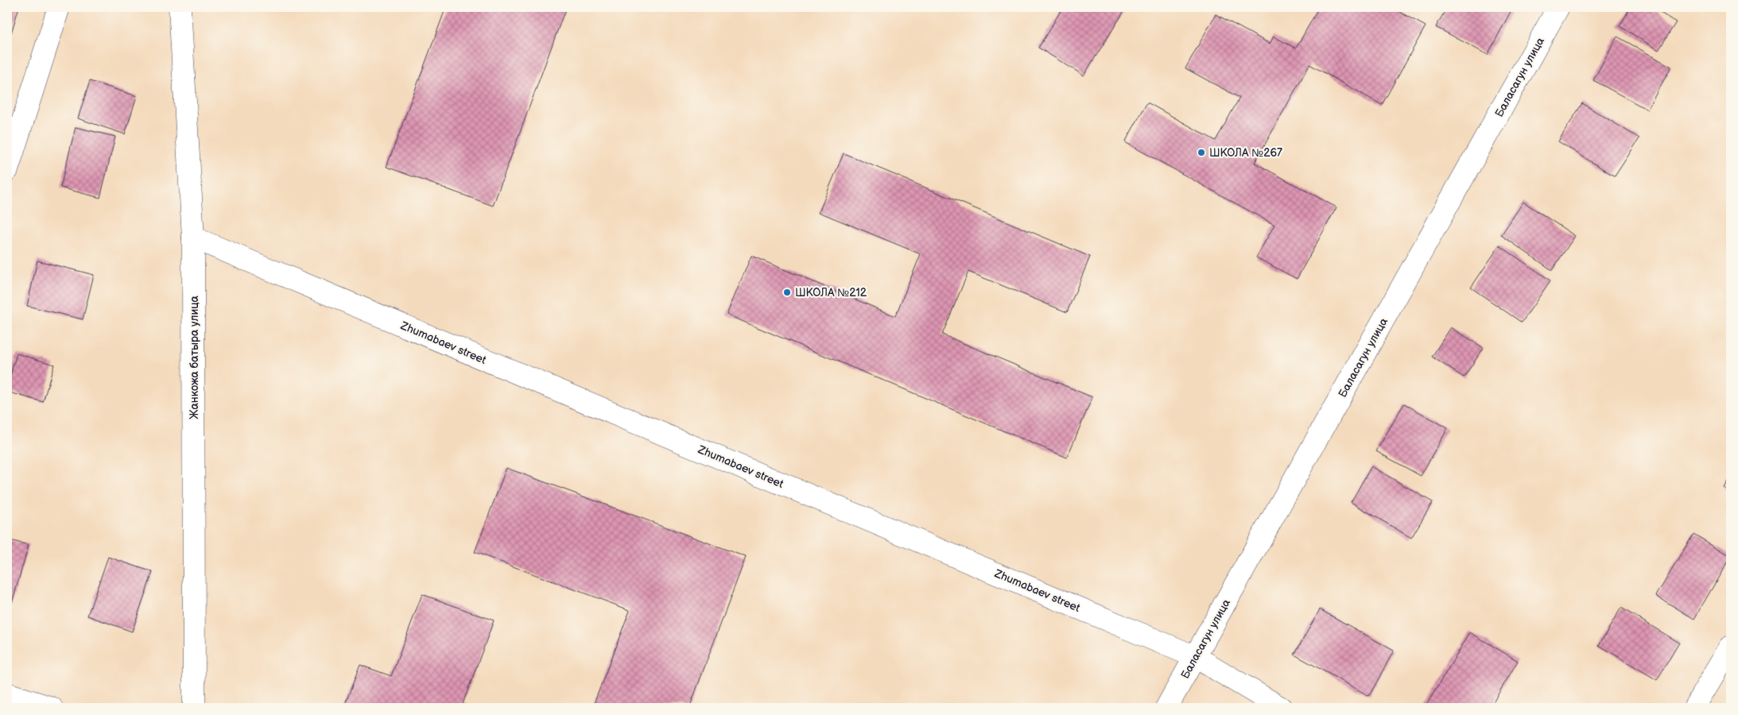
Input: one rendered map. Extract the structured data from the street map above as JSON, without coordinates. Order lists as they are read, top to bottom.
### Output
{
  "streets": {
    "street": ["Баласагун улица", "Zhumabaev street", "Жанкожа батыра улица"]
  },
  "crossings": [
    ["Баласагун улица", "Zhumabaev street"],
    ["Zhumabaev street", "Жанкожа батыра улица"]
  ],
  "places": ["ШКОЛА №267", "ШКОЛА №212"]
}
